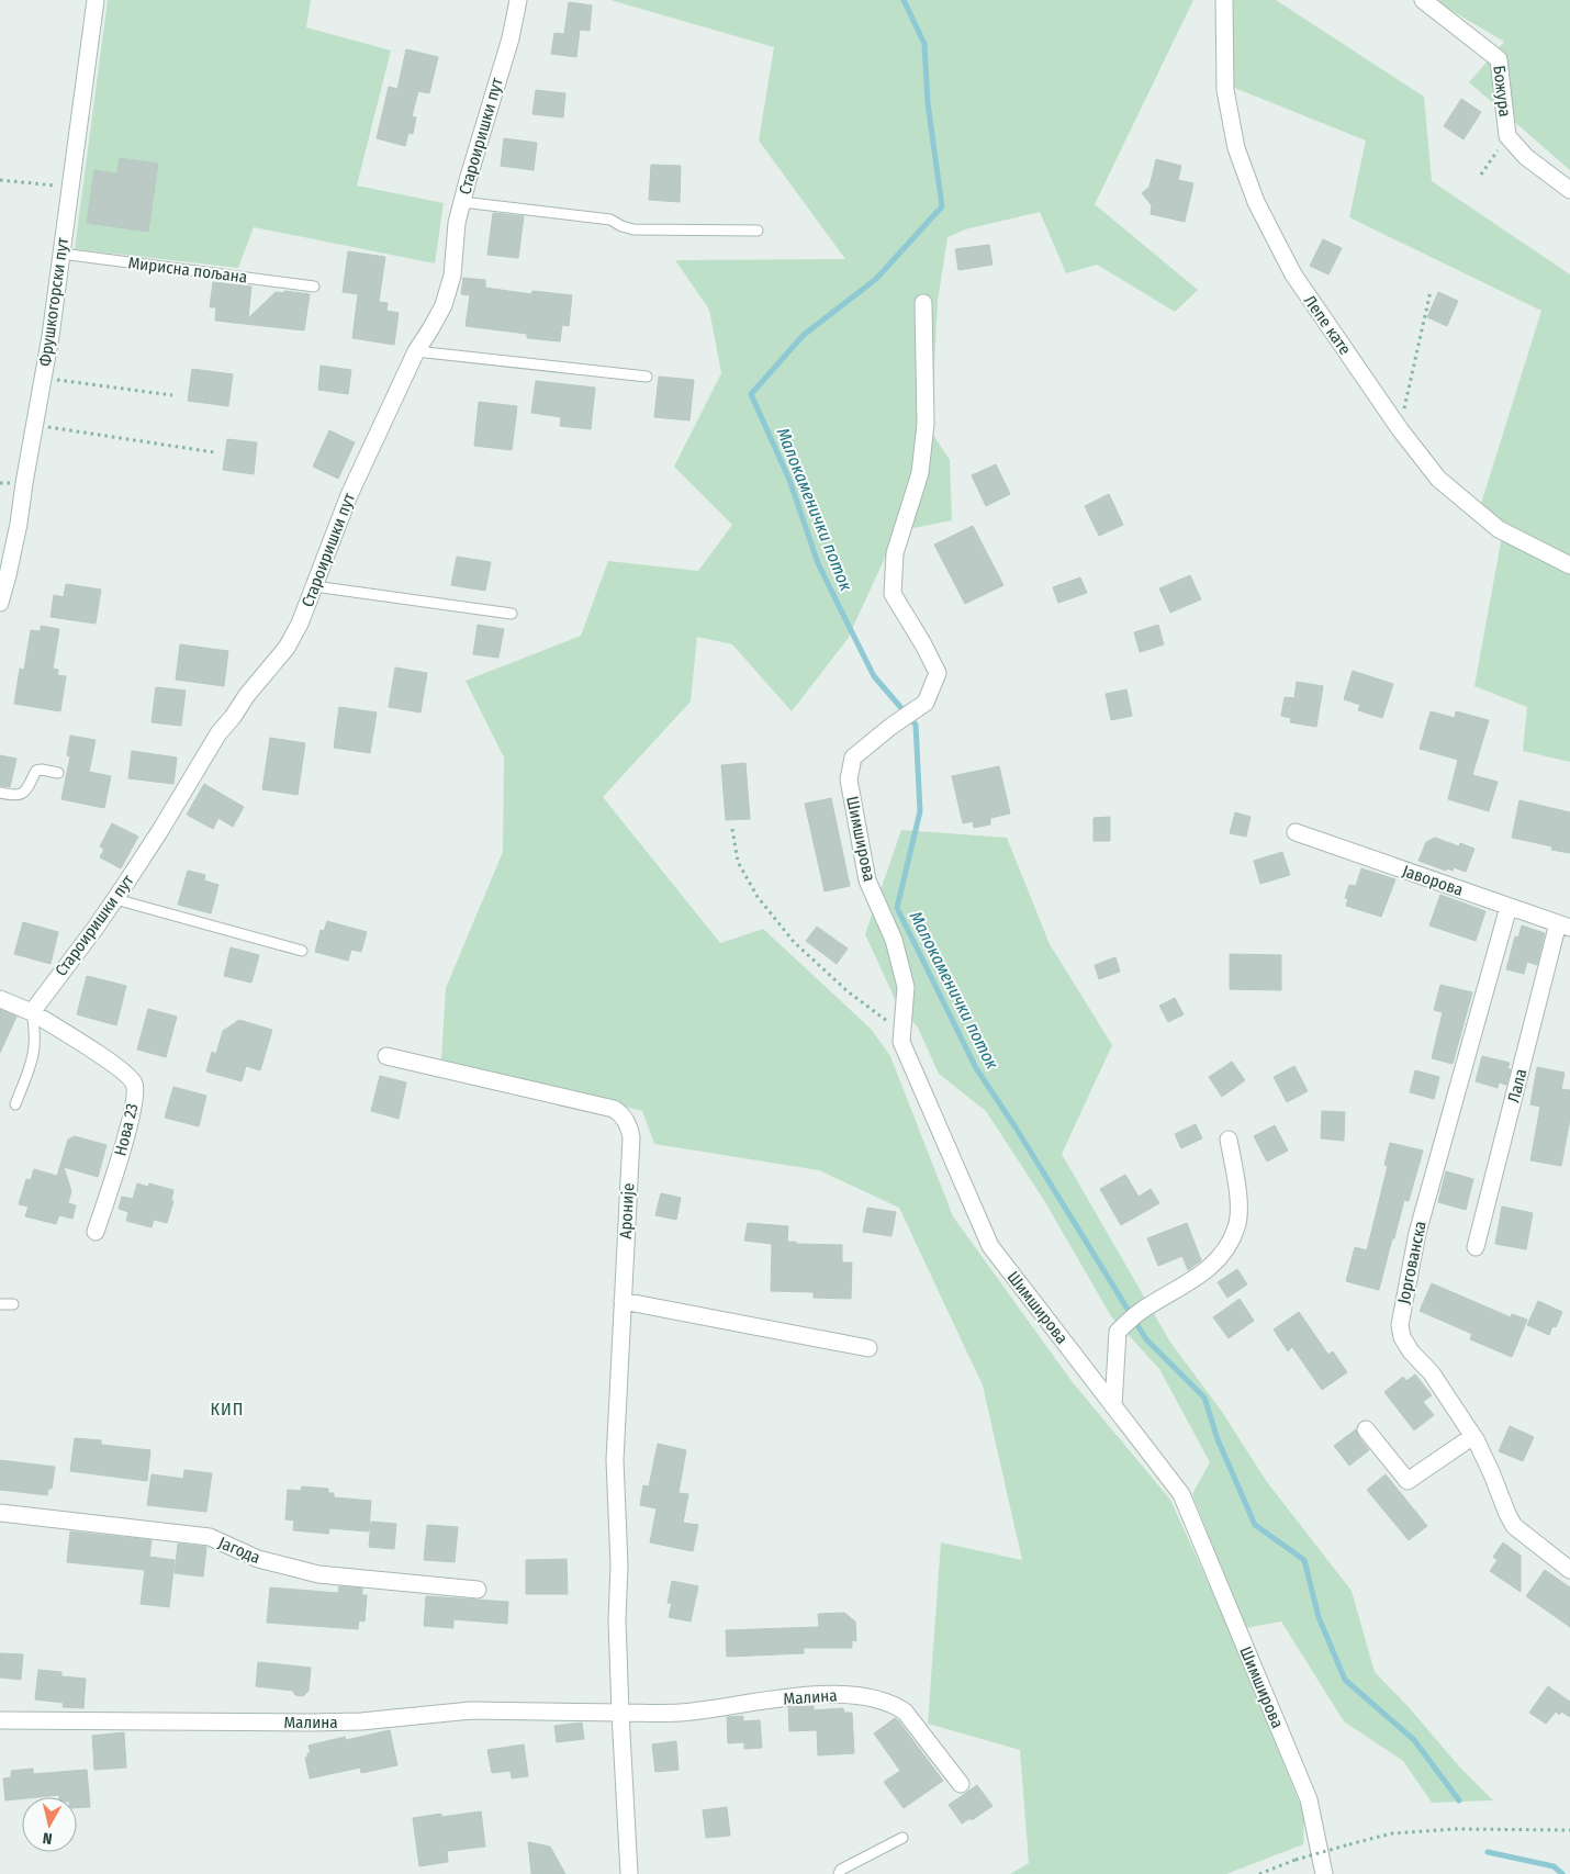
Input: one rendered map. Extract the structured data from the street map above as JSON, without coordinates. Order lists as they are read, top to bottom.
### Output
{
  "streets": {
    "street": [
      "Божура",
      "Староиришки пут",
      "Фрушкогорски пут",
      "Лепе кате",
      "Шимширова",
      "Јаворова",
      "Лала",
      "Нова 23",
      "Ароније",
      "Јоргованска",
      "Јагода",
      "Малина"
    ],
    "lane": ["Мирисна пољана"]
  },
  "crossings": [
    ["Староиришки пут", "Нова 23"],
    ["Мирисна пољана", "Фрушкогорски пут"],
    ["Јаворова", "Лала"],
    ["Јаворова", "Јоргованска"],
    ["Ароније", "Малина"]
  ],
  "districts": ["КИП"],
  "water": ["Малокаменички поток"],
  "north": "bottom"
}
